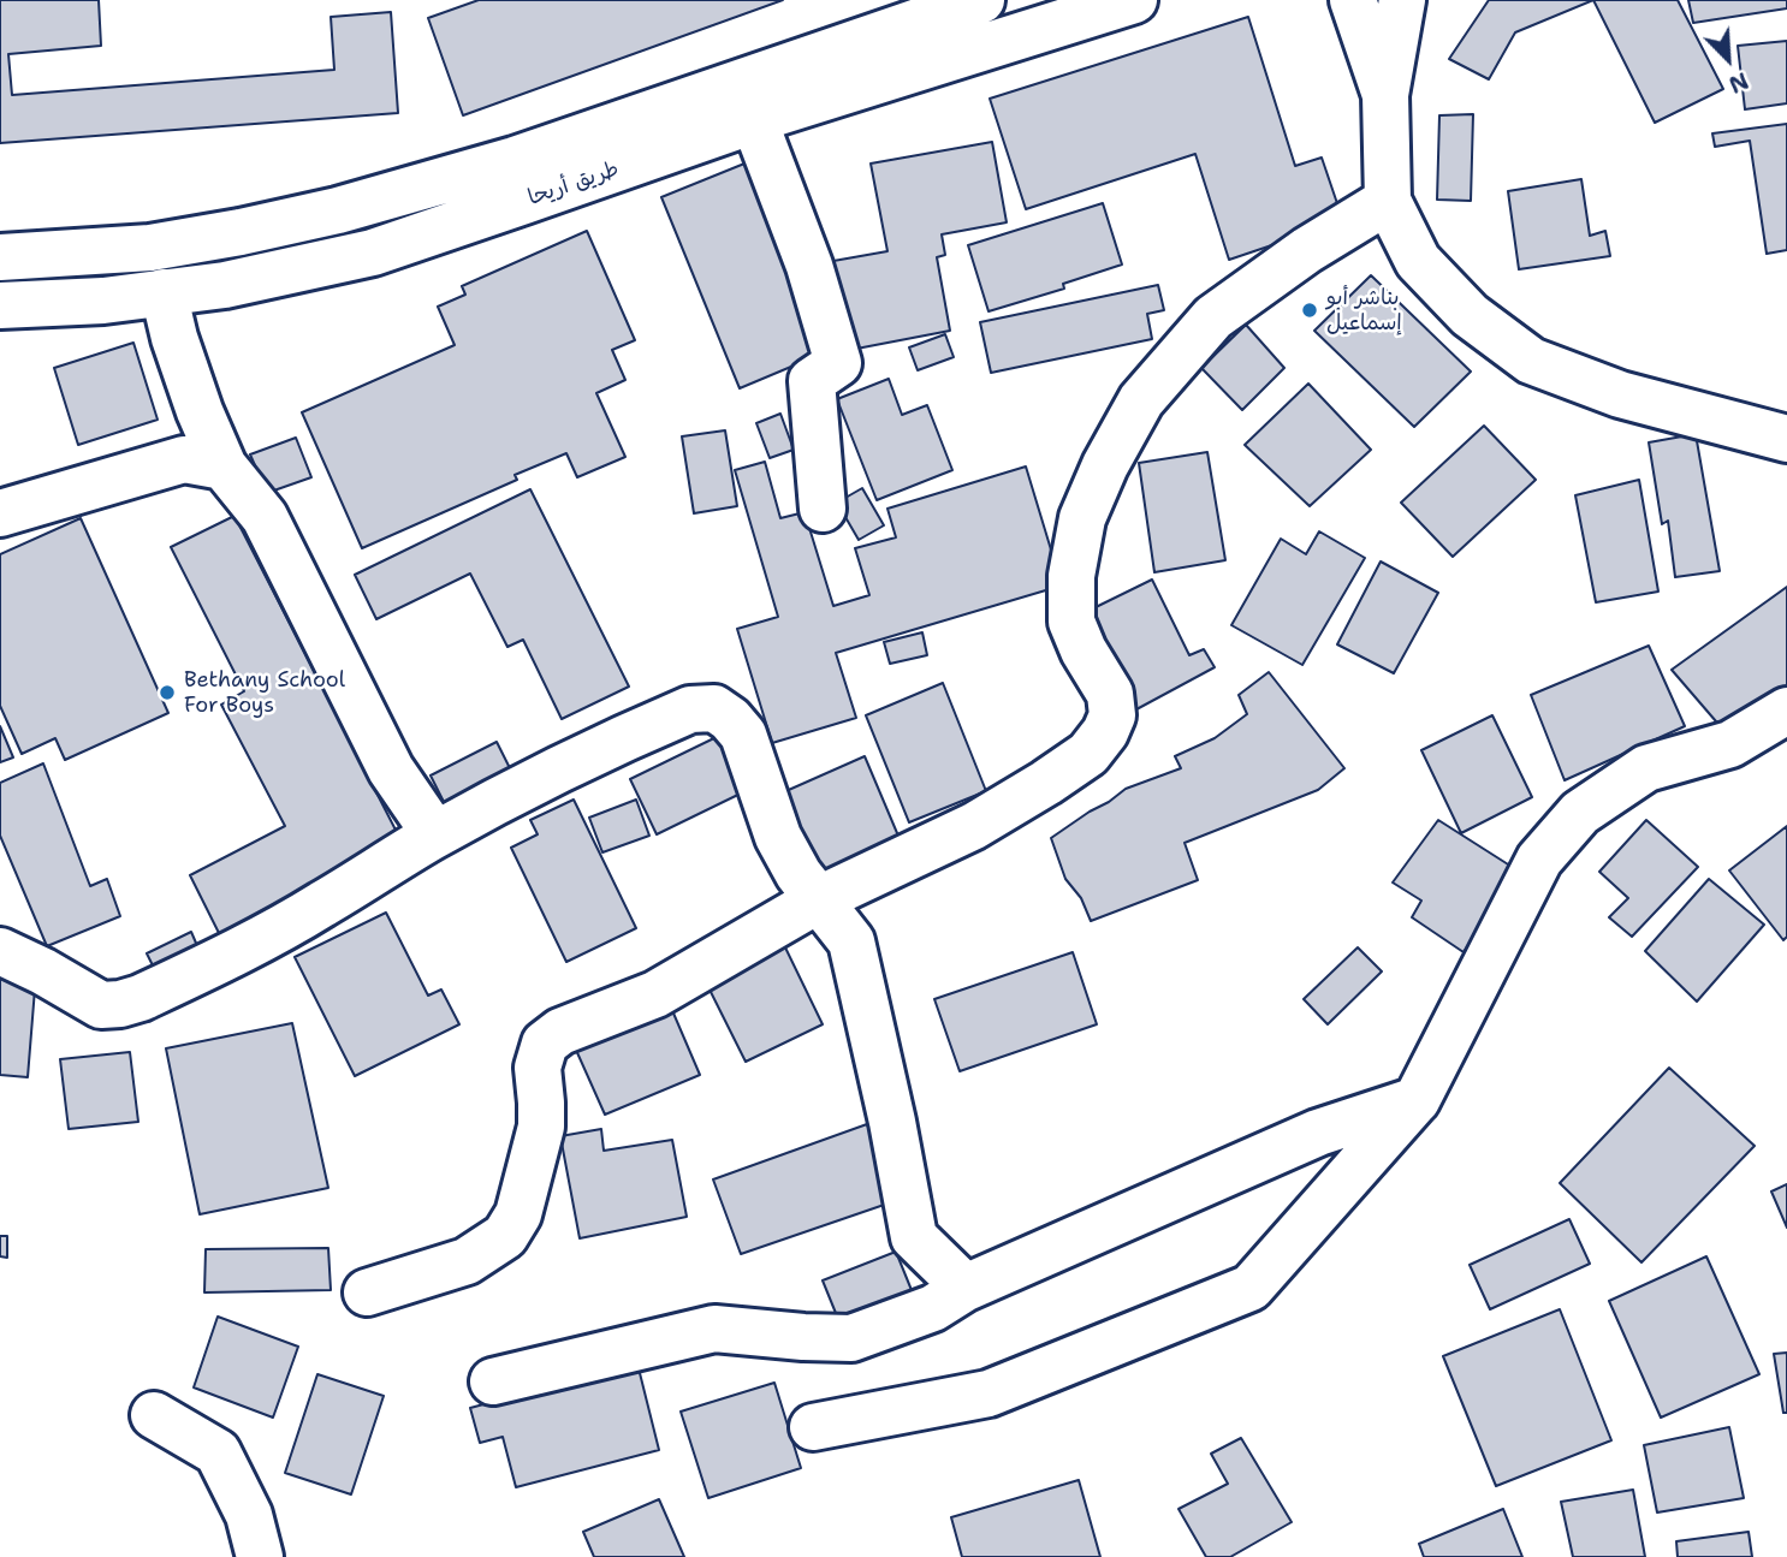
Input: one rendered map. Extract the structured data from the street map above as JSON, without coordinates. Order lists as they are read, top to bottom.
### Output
{
  "streets": {
    "street": ["طريق أريحا"]
  },
  "places": ["بناشر أبو إسماعيل", "Bethany School For Boys"],
  "north": "bottom right"
}
